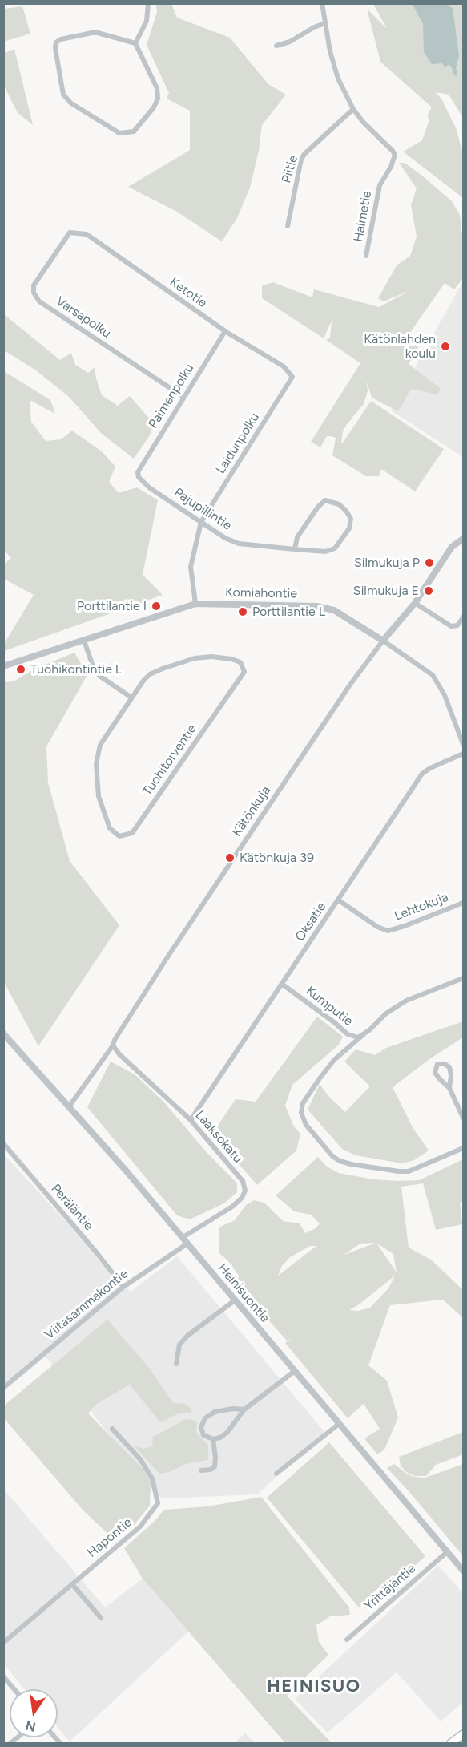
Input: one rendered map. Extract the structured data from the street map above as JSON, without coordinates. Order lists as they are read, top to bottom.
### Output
{
  "streets": {
    "street": [
      "Piitie",
      "Halmetie",
      "Ketotie",
      "Varsapolku",
      "Paimenpolku",
      "Laidunpolku",
      "Pajupillintie",
      "Komiahontie",
      "Tuohitorventie",
      "Kätönkuja",
      "Lehtokuja",
      "Oksatie",
      "Kumputie",
      "Laaksokatu",
      "Peräläntie",
      "Heinisuontie",
      "Viitasammakontie",
      "Hapontie",
      "Yrittäjäntie"
    ]
  },
  "crossings": [
    ["Piitie", "Halmetie"],
    ["Ketotie", "Varsapolku"],
    ["Ketotie", "Paimenpolku"],
    ["Ketotie", "Laidunpolku"],
    ["Varsapolku", "Paimenpolku"],
    ["Paimenpolku", "Pajupillintie"],
    ["Laidunpolku", "Pajupillintie"],
    ["Laidunpolku", "Komiahontie"],
    ["Komiahontie", "Kätönkuja"],
    ["Kätönkuja", "Laaksokatu"],
    ["Kätönkuja", "Heinisuontie"],
    ["Lehtokuja", "Oksatie"],
    ["Oksatie", "Kumputie"],
    ["Oksatie", "Laaksokatu"],
    ["Laaksokatu", "Heinisuontie"],
    ["Peräläntie", "Viitasammakontie"],
    ["Heinisuontie", "Viitasammakontie"],
    ["Heinisuontie", "Yrittäjäntie"]
  ],
  "districts": ["HEINISUO"],
  "places": [
    "Kätönlahden koulu",
    "Silmukuja P",
    "Silmukuja E",
    "Porttilantie I",
    "Porttilantie L",
    "Tuohikontintie L",
    "Kätönkuja 39"
  ],
  "north": "bottom"
}
